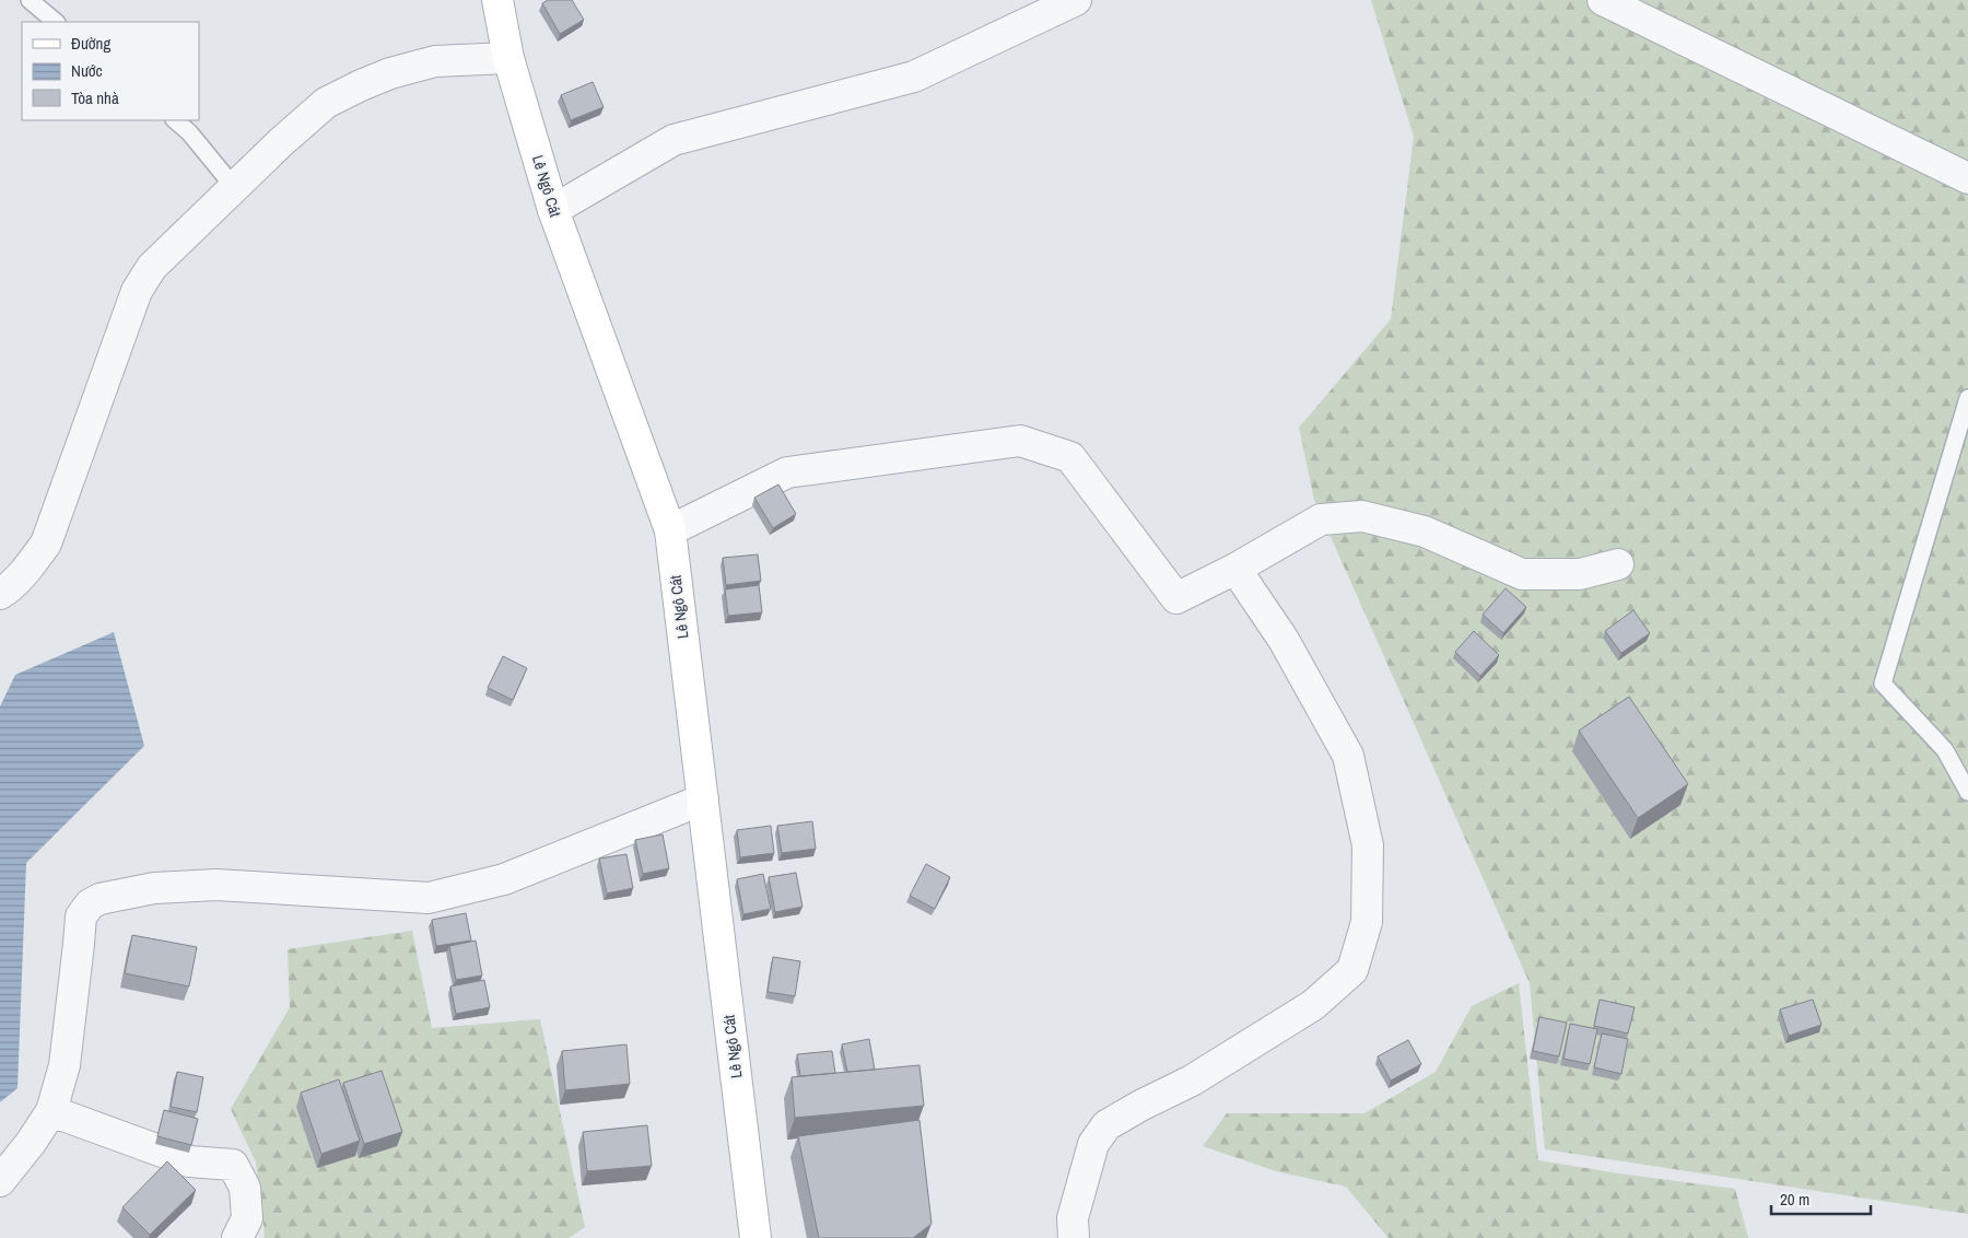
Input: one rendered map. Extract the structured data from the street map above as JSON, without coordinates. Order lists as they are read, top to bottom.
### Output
{
  "streets": {
    "street": ["Lê Ngô Cát"]
  },
  "legend": ["Đường", "Nước", "Tòa nhà"],
  "scale_bar": "20 m"
}
